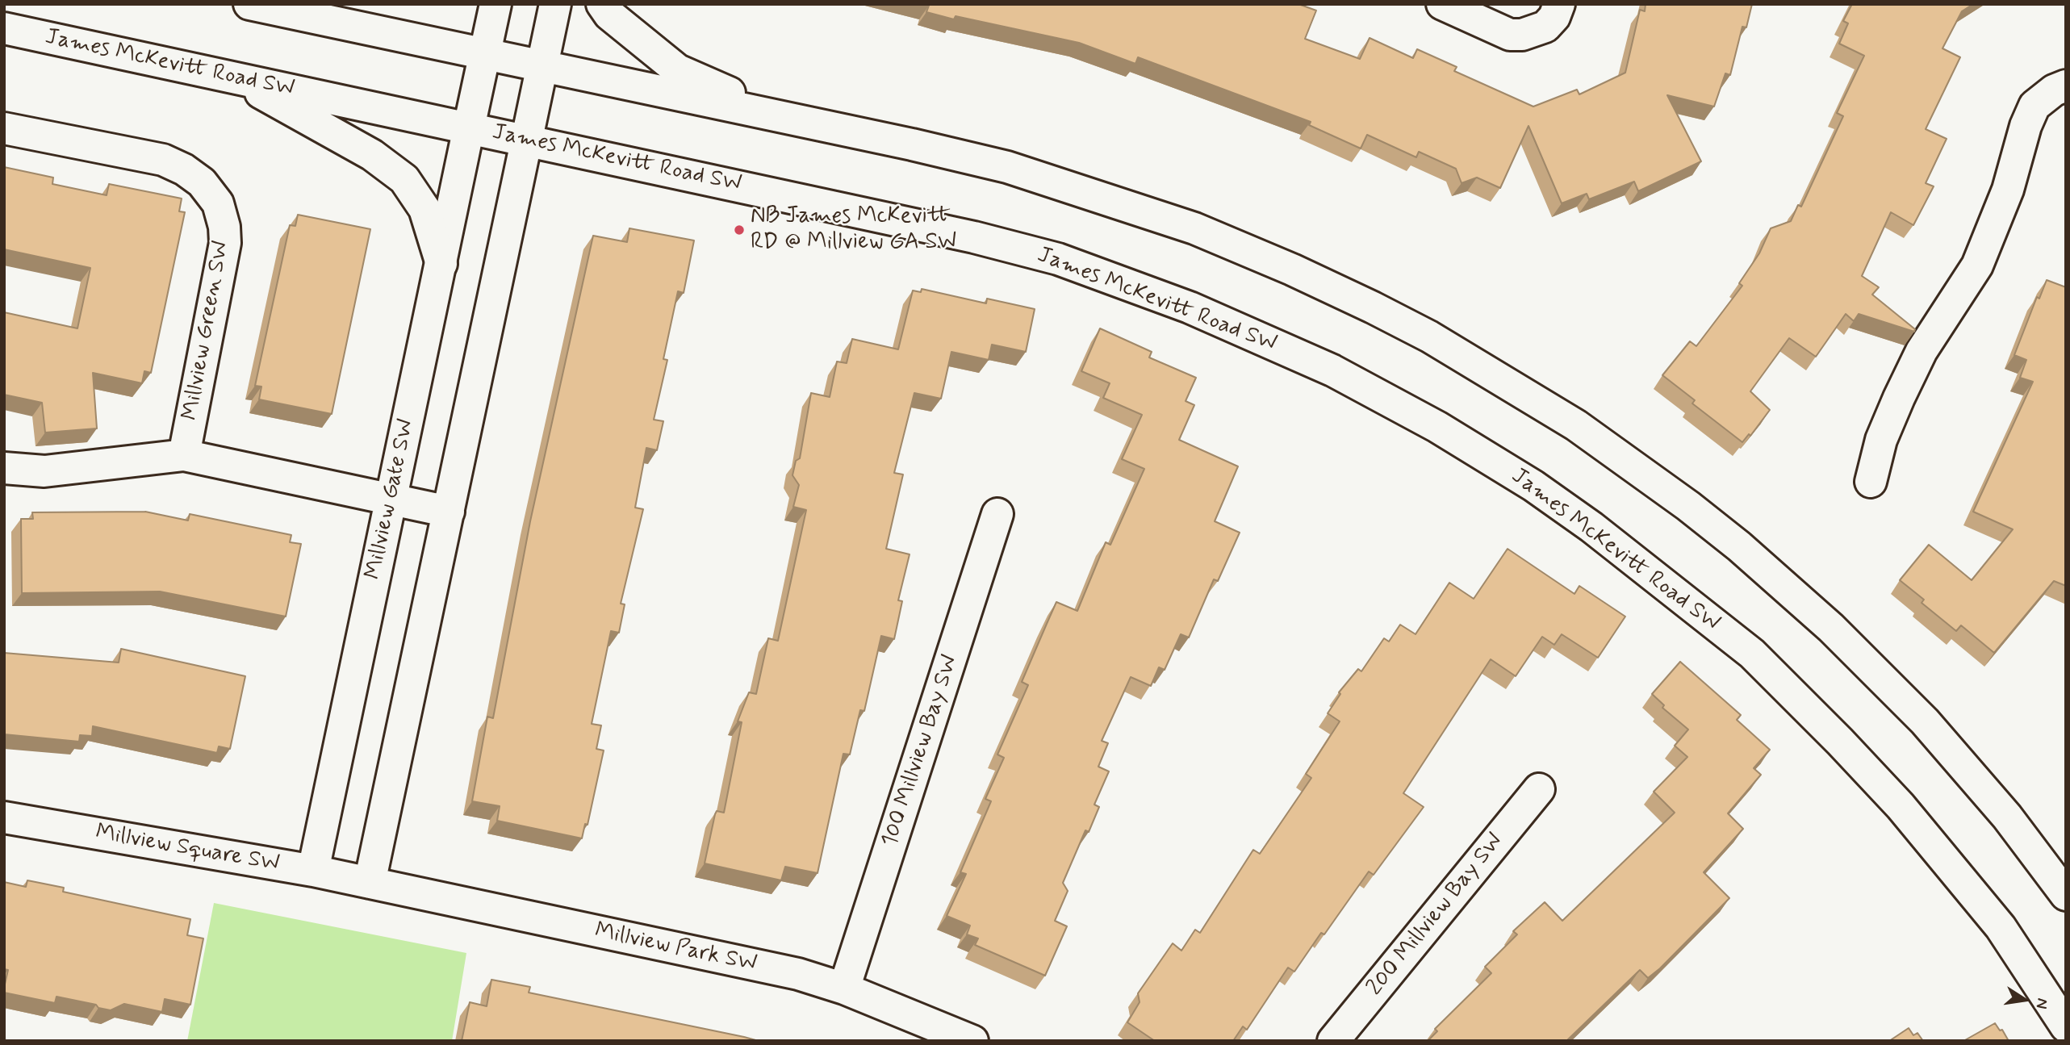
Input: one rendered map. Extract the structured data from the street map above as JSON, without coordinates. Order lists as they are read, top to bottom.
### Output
{
  "streets": {
    "main road": [
      "James McKevitt Road SW",
      "Millview Green SW",
      "Millview Gate SW",
      "100 Millview Bay SW",
      "Millview Square SW",
      "200 Millview Bay SW",
      "Millview Park SW"
    ]
  },
  "crossings": [
    ["James McKevitt Road SW", "Millview Gate SW"],
    ["Millview Gate SW", "Millview Square SW"],
    ["100 Millview Bay SW", "Millview Park SW"],
    ["Millview Square SW", "Millview Park SW"]
  ],
  "places": ["NB James McKevitt RD @ Millview GA SW"],
  "north": "right"
}
